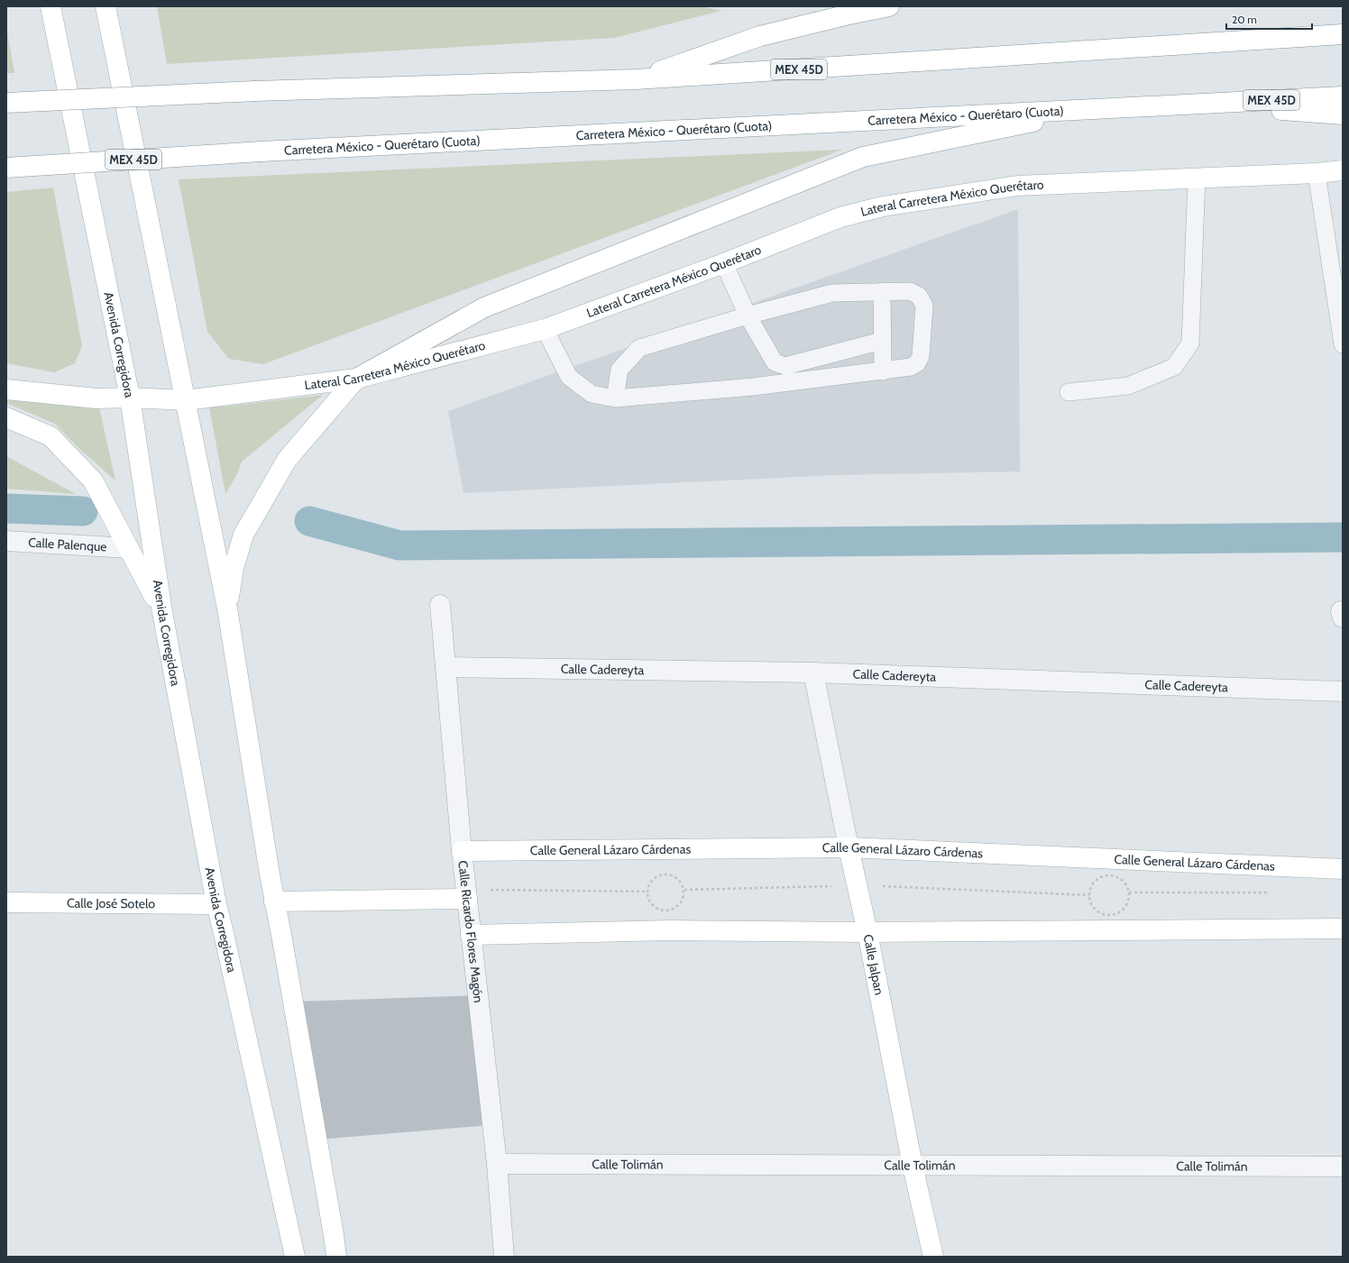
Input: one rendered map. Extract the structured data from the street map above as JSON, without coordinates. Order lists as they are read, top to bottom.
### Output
{
  "streets": {
    "main road": [
      "MEX 45D",
      "Carretera México - Querétaro (Cuota)",
      "Lateral Carretera México Querétaro",
      "Avenida Corregidora",
      "Calle General Lázaro Cárdenas",
      "Calle José Sotelo",
      "Calle Jalpan"
    ],
    "street": [
      "Calle Palenque",
      "Calle Cadereyta",
      "Calle Ricardo Flores Magón",
      "Calle Tolimán"
    ]
  },
  "crossings": [
    ["Lateral Carretera México Querétaro", "Avenida Corregidora"],
    ["Avenida Corregidora", "Calle José Sotelo"],
    ["Calle Cadereyta", "Calle Ricardo Flores Magón"],
    ["Calle Cadereyta", "Calle Jalpan"],
    ["Calle General Lázaro Cárdenas", "Calle Ricardo Flores Magón"],
    ["Calle General Lázaro Cárdenas", "Calle Jalpan"],
    ["Calle Ricardo Flores Magón", "Calle Tolimán"],
    ["Calle Jalpan", "Calle Tolimán"]
  ],
  "scale_bar": "20 m"
}
